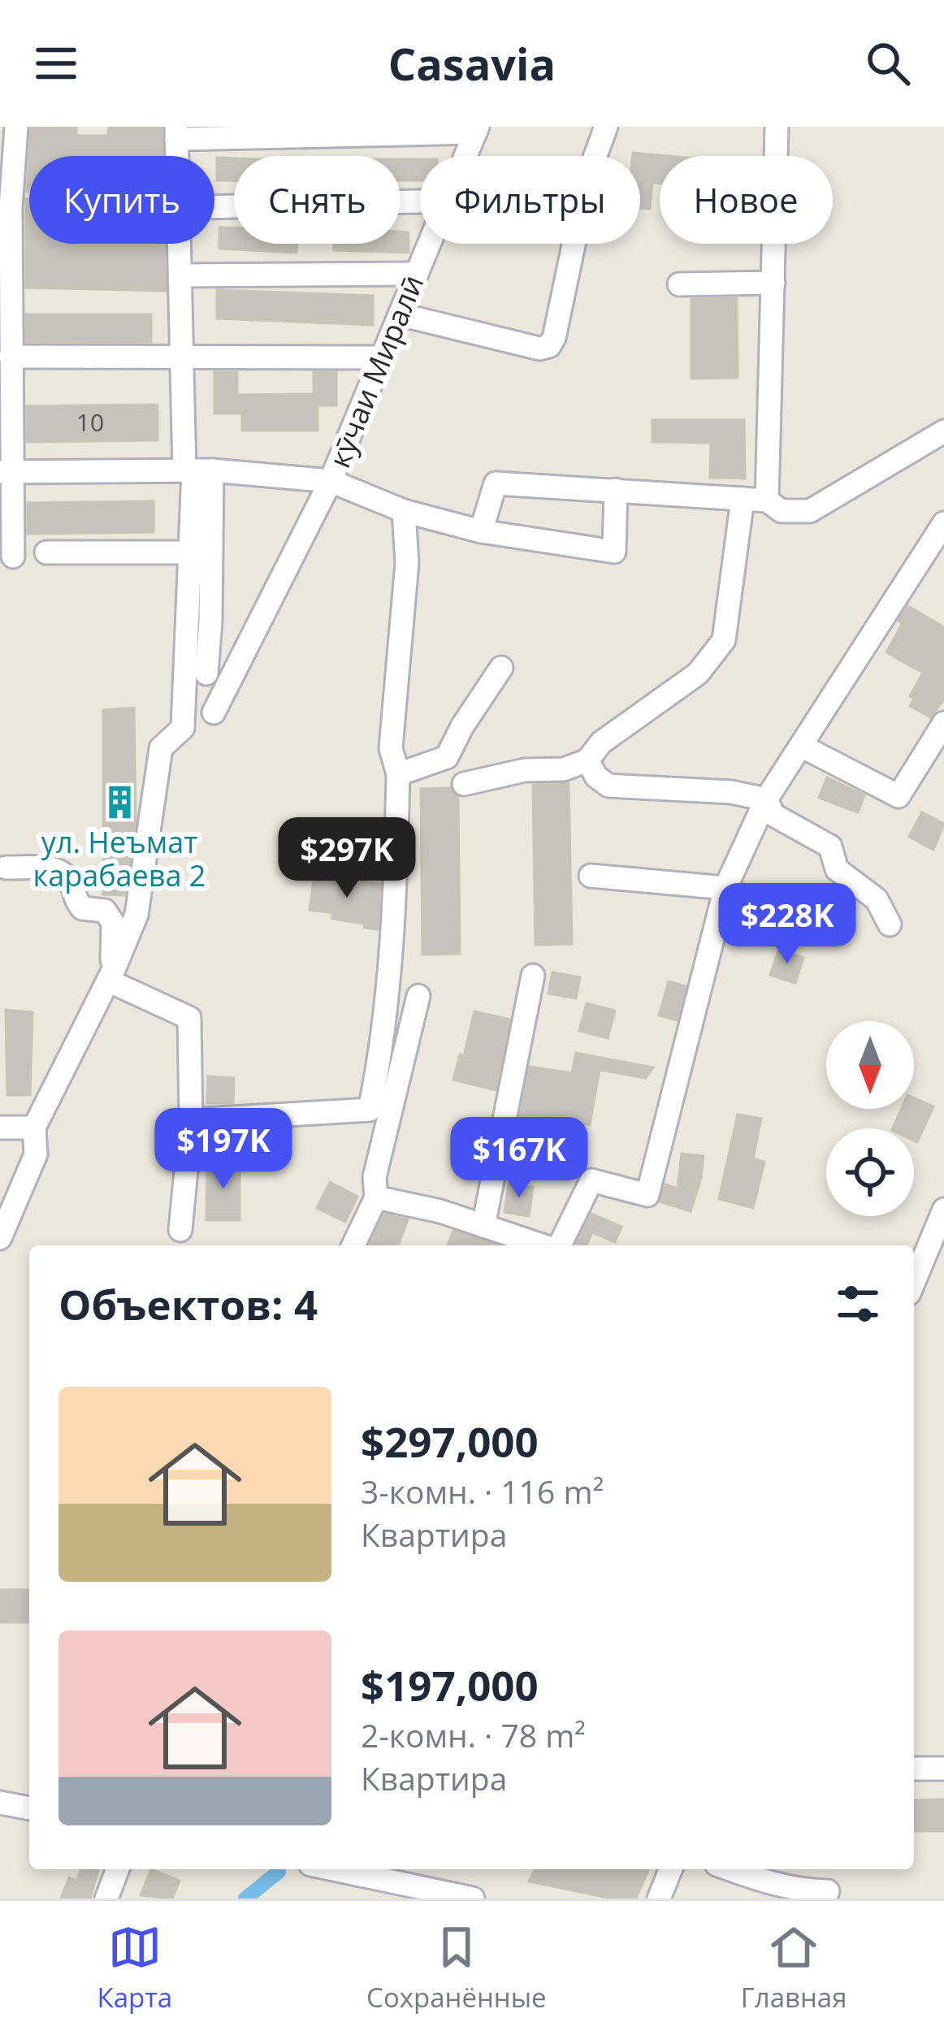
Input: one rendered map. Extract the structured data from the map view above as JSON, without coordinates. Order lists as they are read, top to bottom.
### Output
{
  "streets": {
    "street": ["кӯчаи Миралӣ"]
  },
  "places": {
    "building": ["ул. Неъмат карабаева 2"]
  },
  "house_numbers": ["10"],
  "north": "bottom",
  "page": {
    "header": "Casavia",
    "chip": [
      "Купить",
      "Снять",
      "Фильтры",
      "Новое"
    ],
    "price": [
      "$297K",
      "$228K",
      "$197K",
      "$167K"
    ],
    "heading": "Объектов: 4",
    "list": [
      {
        "name": "$297,000",
        "note": "3-комн. · 116 m² · Квартира"
      },
      {
        "name": "$197,000",
        "note": "2-комн. · 78 m² · Квартира"
      }
    ],
    "tabs": ["Карта", "Сохранённые", "Главная"]
  }
}
